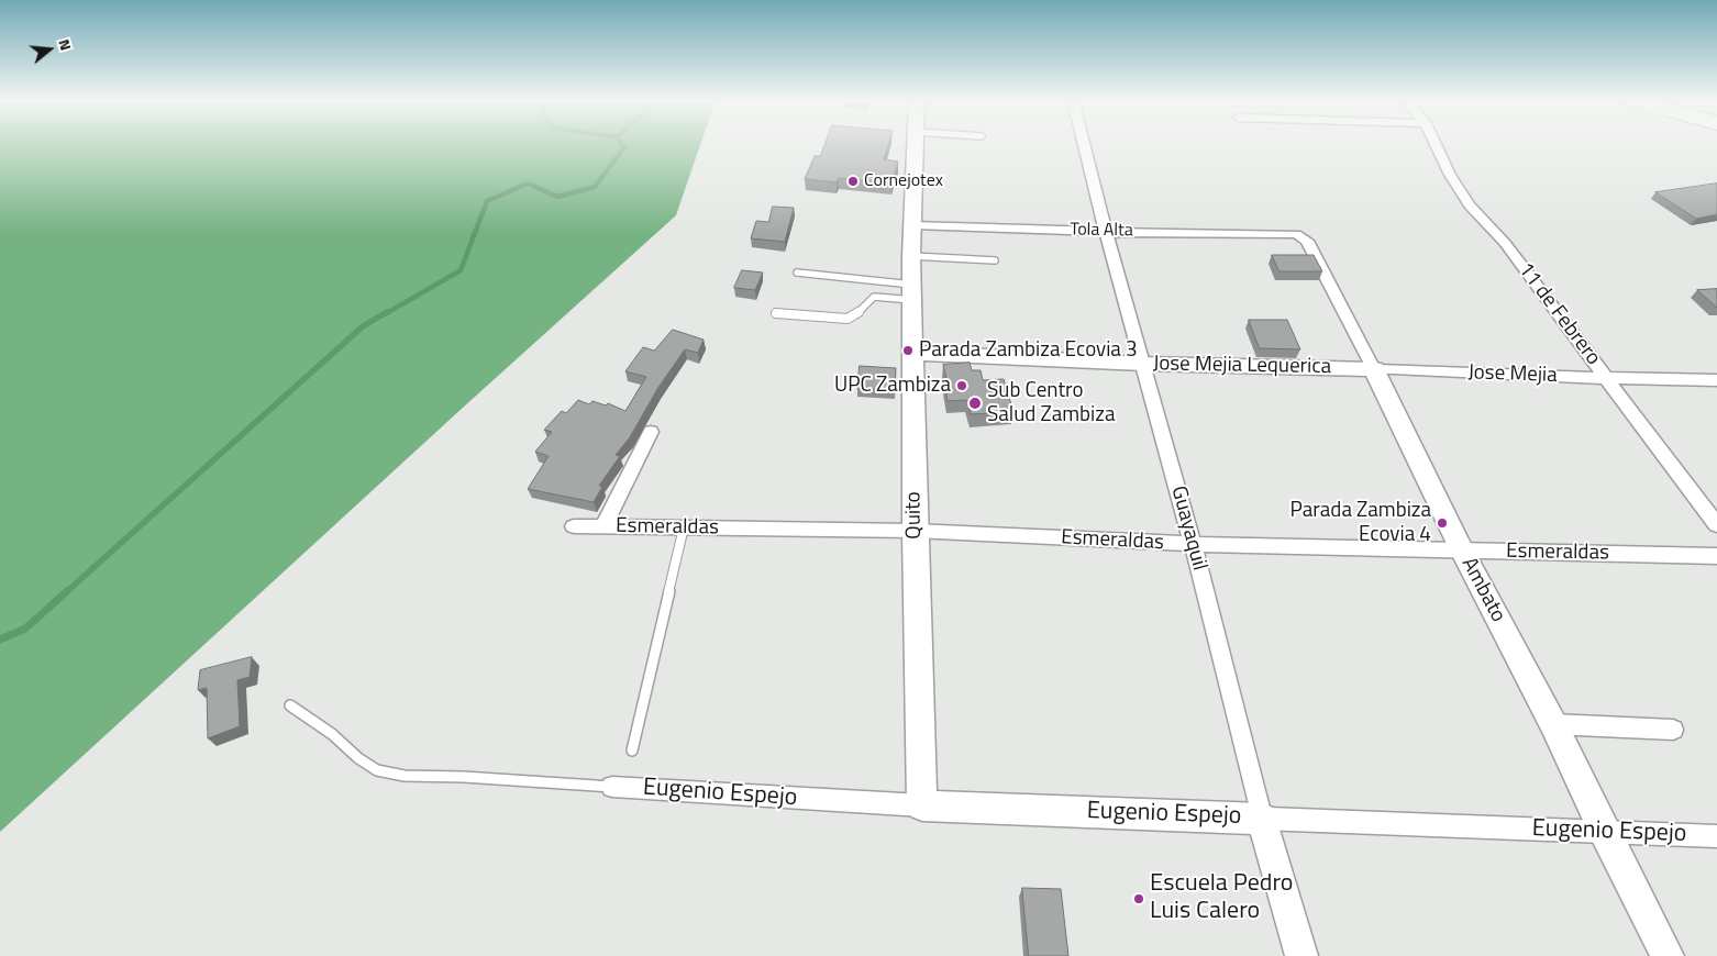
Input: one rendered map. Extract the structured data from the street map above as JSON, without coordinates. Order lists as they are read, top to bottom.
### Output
{
  "streets": {
    "street": [
      "Tola Alta",
      "11 de Febrero",
      "Jose Mejia Lequerica",
      "Jose Mejia",
      "Quito",
      "Esmeraldas",
      "Guayaquil",
      "Ambato",
      "Eugenio Espejo"
    ]
  },
  "crossings": [
    ["Tola Alta", "Quito"],
    ["Tola Alta", "Guayaquil"],
    ["Tola Alta", "Ambato"],
    ["11 de Febrero", "Jose Mejia"],
    ["Jose Mejia Lequerica", "Jose Mejia"],
    ["Jose Mejia Lequerica", "Quito"],
    ["Jose Mejia Lequerica", "Guayaquil"],
    ["Jose Mejia Lequerica", "Ambato"],
    ["Jose Mejia", "Ambato"],
    ["Quito", "Esmeraldas"],
    ["Quito", "Eugenio Espejo"],
    ["Esmeraldas", "Guayaquil"],
    ["Esmeraldas", "Ambato"],
    ["Guayaquil", "Eugenio Espejo"],
    ["Ambato", "Eugenio Espejo"]
  ],
  "places": [
    "Cornejotex",
    "Parada Zambiza Ecovia 3",
    "UPC Zambiza",
    "Sub Centro Salud Zambiza",
    "Parada Zambiza Ecovia 4",
    "Escuela Pedro Luis Calero"
  ],
  "north": "right"
}
